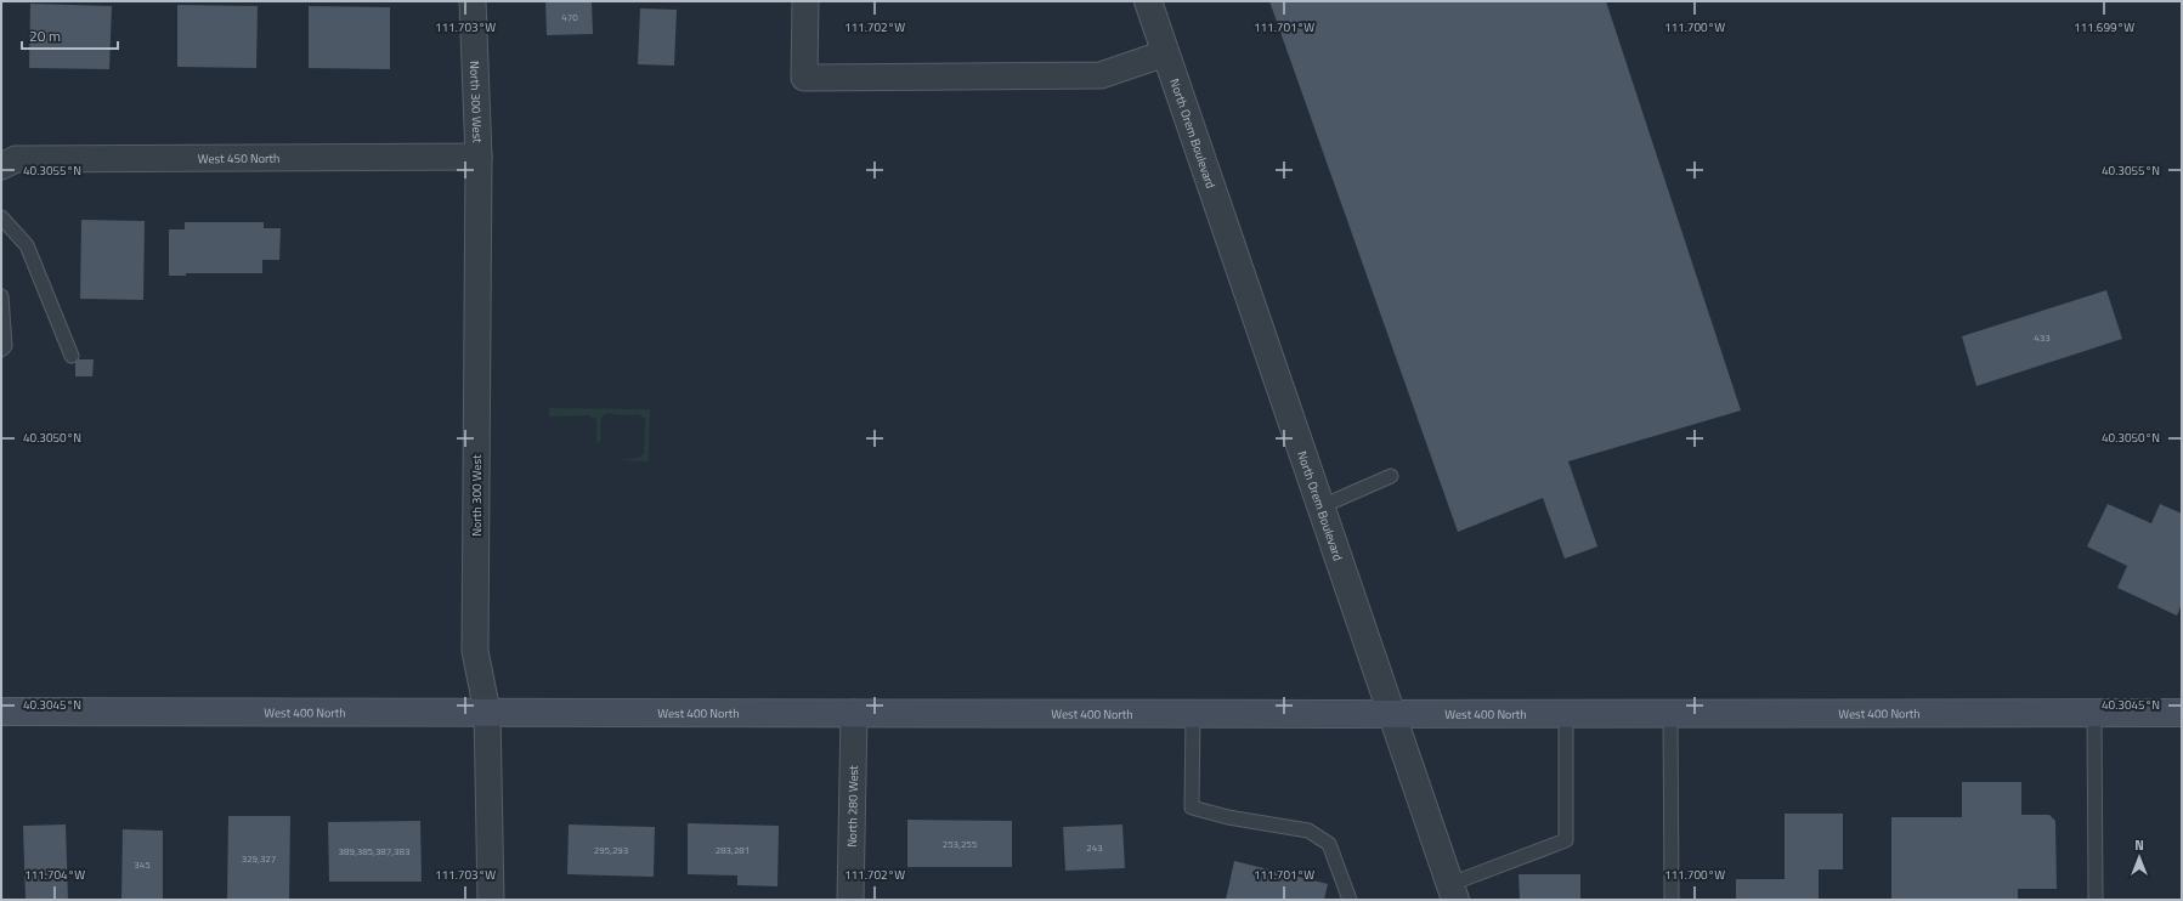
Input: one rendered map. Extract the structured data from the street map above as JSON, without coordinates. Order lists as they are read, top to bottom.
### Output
{
  "streets": {
    "main road": ["West 400 North"],
    "street": [
      "North 300 West",
      "North Orem Boulevard",
      "West 450 North",
      "North 280 West"
    ]
  },
  "crossings": [
    ["North 300 West", "West 450 North"],
    ["North 300 West", "West 400 North"],
    ["North Orem Boulevard", "West 400 North"],
    ["West 400 North", "North 280 West"]
  ],
  "house_numbers": [
    "470",
    "433",
    "253,255",
    "243",
    "295,293",
    "283,281",
    "389,385,387,383",
    "329,327",
    "345"
  ],
  "scale_bar": "20 m",
  "north": "top",
  "coordinates": [
    "111.703°W",
    "111.702°W",
    "111.701°W",
    "111.700°W",
    "111.699°W",
    "40.3055°N",
    "40.3050°N",
    "40.3045°N",
    "111.704°W"
  ]
}
